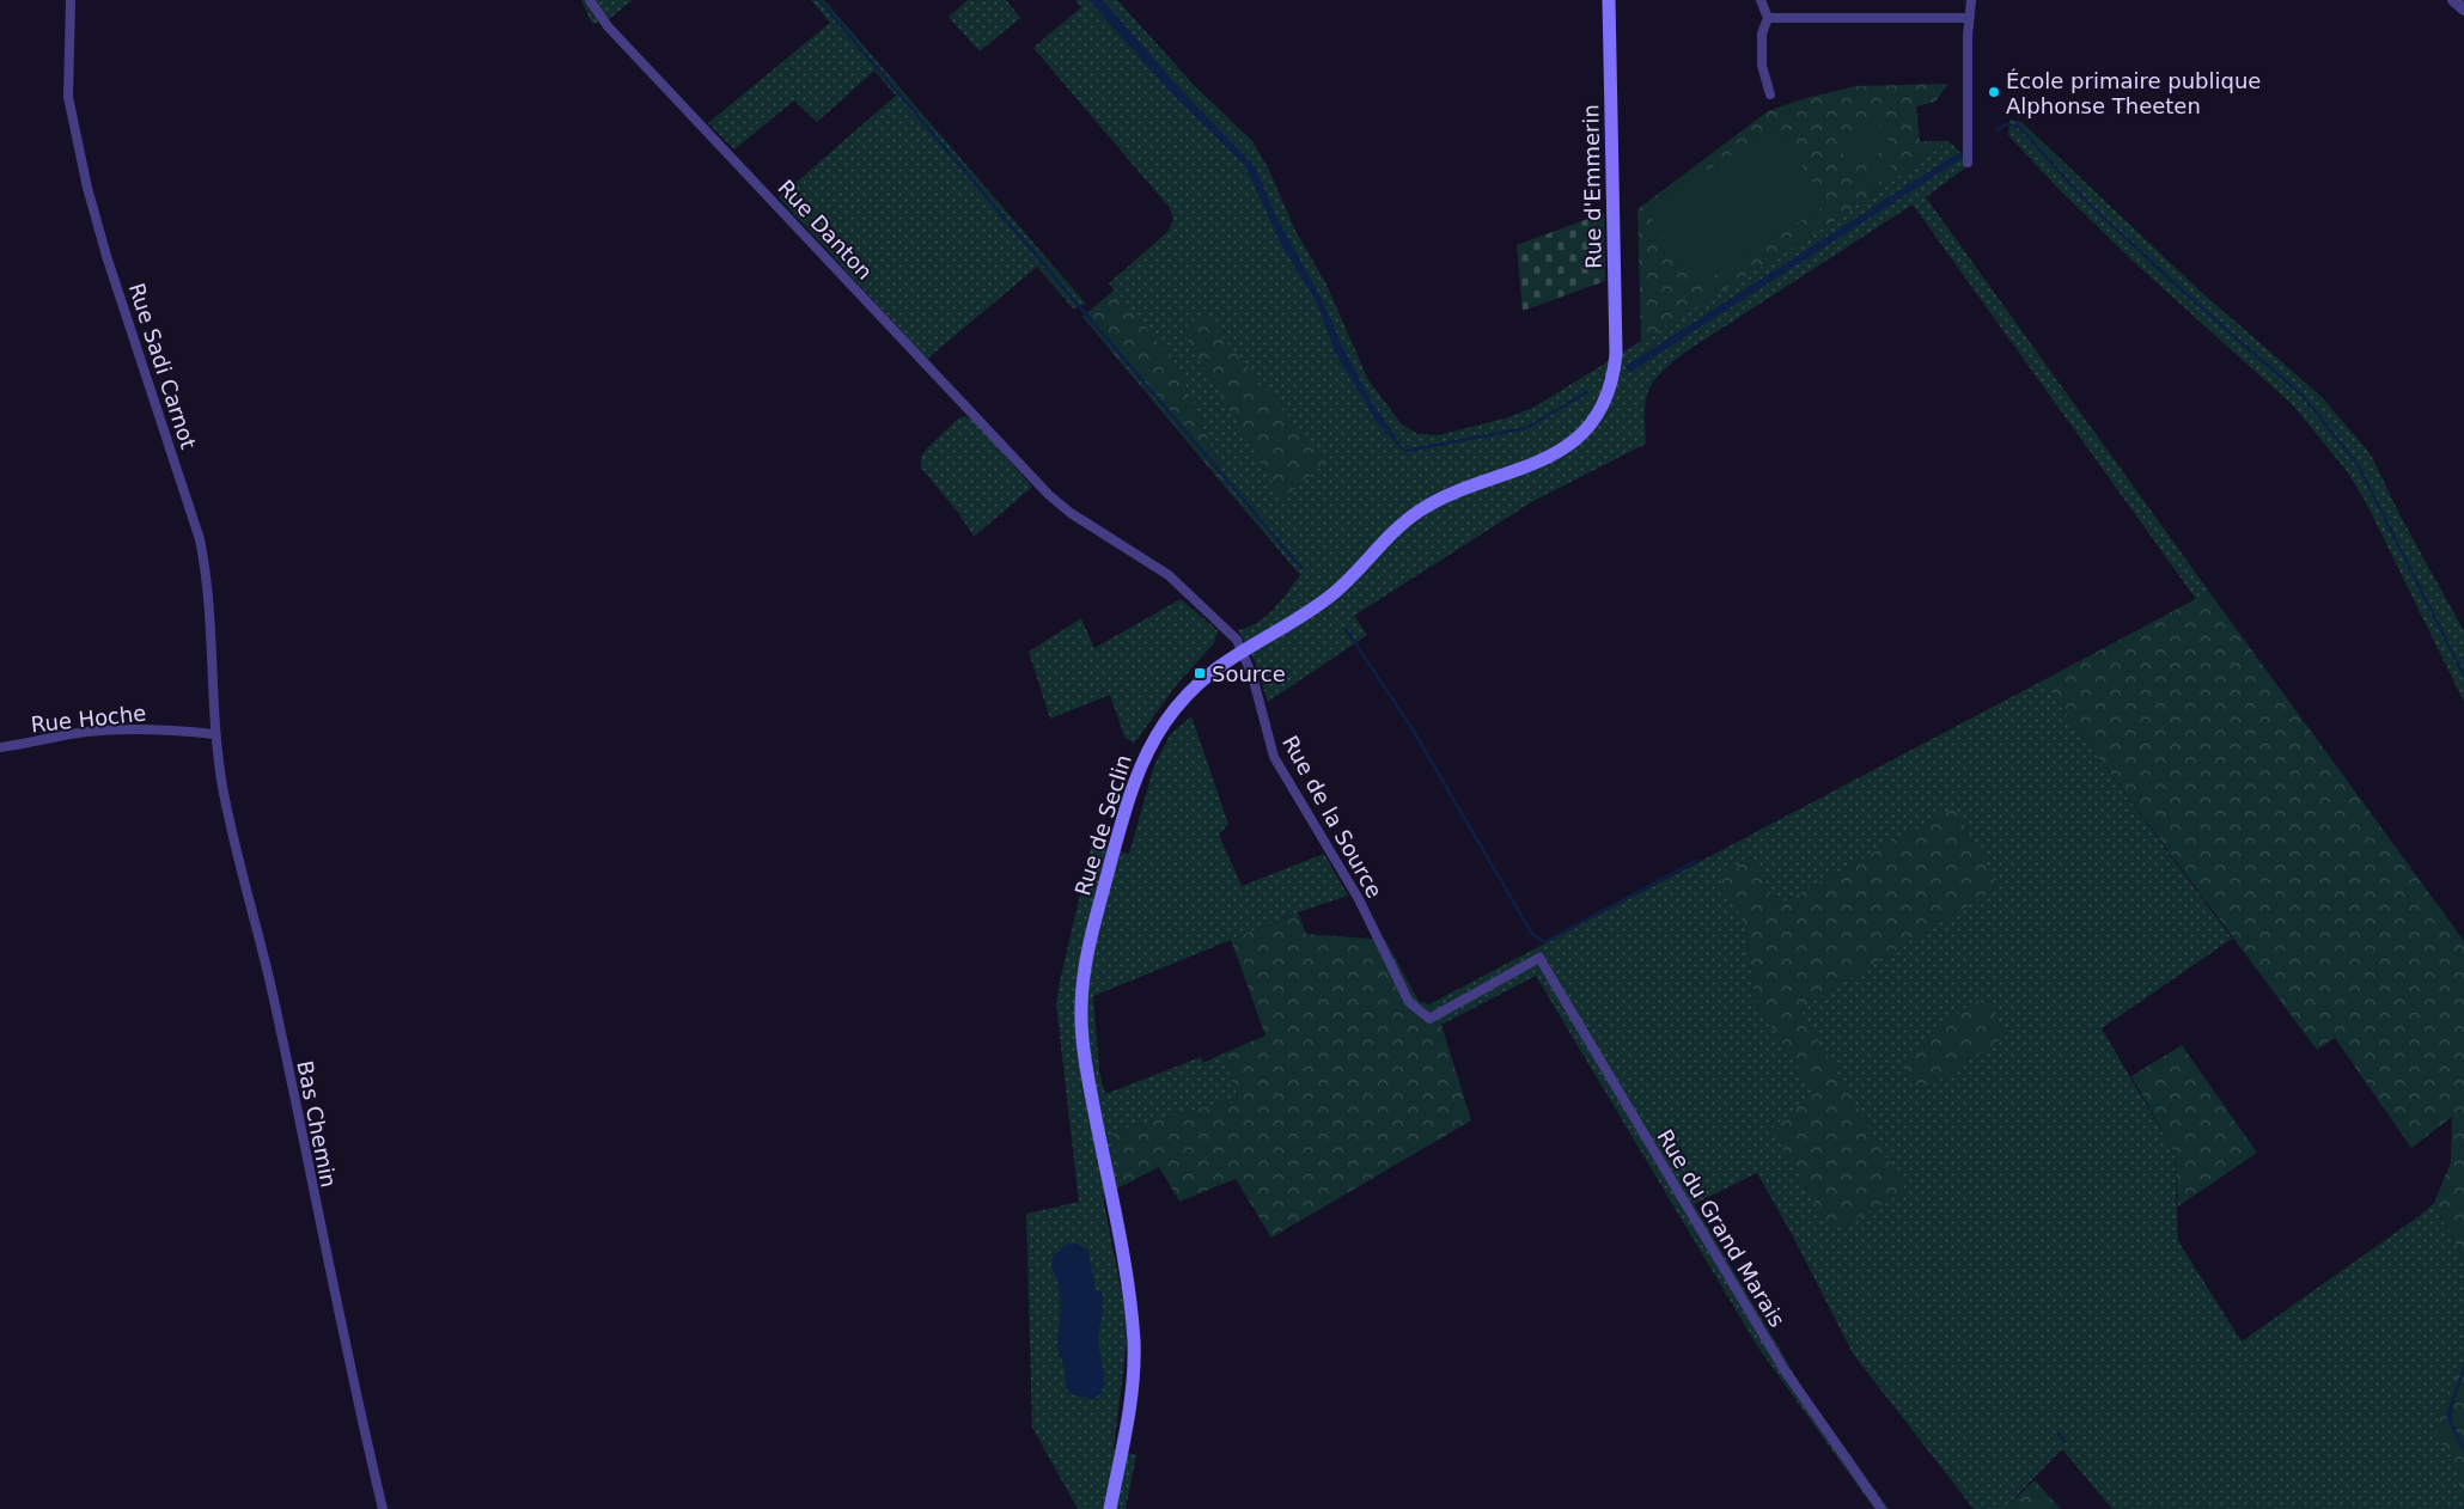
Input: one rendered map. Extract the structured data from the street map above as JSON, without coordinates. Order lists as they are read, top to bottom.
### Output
{
  "streets": {
    "main road": ["Rue d'Emmerin", "Rue de Seclin"],
    "street": [
      "Rue Danton",
      "Rue Sadi Carnot",
      "Rue Hoche",
      "Rue de la Source",
      "Bas Chemin",
      "Rue du Grand Marais"
    ]
  },
  "crossings": [
    ["Rue d'Emmerin", "Rue de Seclin"],
    ["Rue Danton", "Rue de la Source"],
    ["Rue Sadi Carnot", "Rue Hoche"],
    ["Rue Sadi Carnot", "Bas Chemin"],
    ["Rue de la Source", "Rue de Seclin"],
    ["Rue de la Source", "Rue du Grand Marais"]
  ],
  "places": {
    "other": ["École primaire publique Alphonse Theeten"],
    "transit": ["Source"]
  }
}
